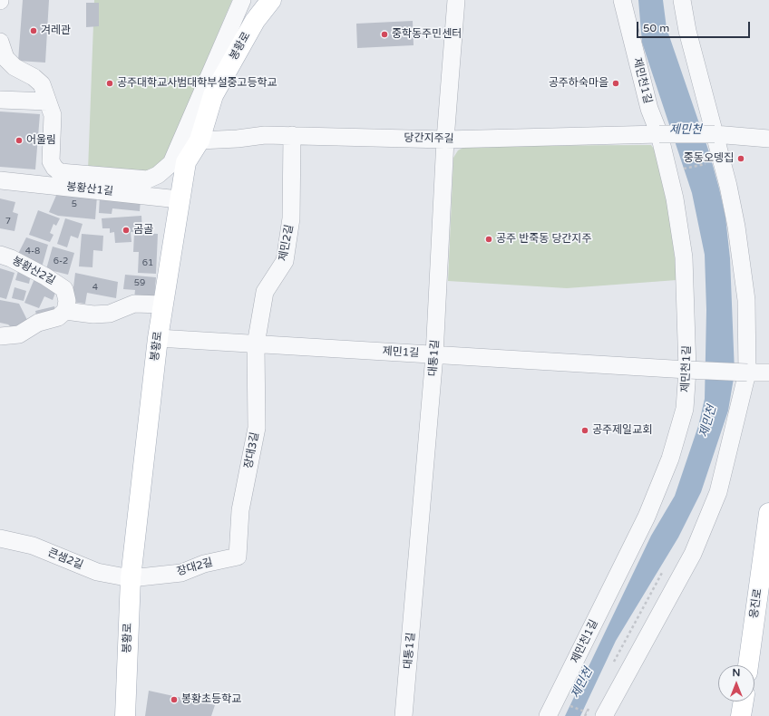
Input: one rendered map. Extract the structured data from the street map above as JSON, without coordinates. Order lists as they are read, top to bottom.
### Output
{
  "streets": {
    "main road": ["봉황로", "웅진로"],
    "street": [
      "제민천1길",
      "당간지주길",
      "봉황산1길",
      "제민2길",
      "봉황산2길",
      "제민1길",
      "대통1길",
      "장대3길",
      "큰샘2길",
      "장대2길"
    ]
  },
  "crossings": [
    ["봉황로", "당간지주길"],
    ["봉황로", "봉황산1길"],
    ["봉황로", "제민1길"],
    ["봉황로", "큰샘2길"],
    ["봉황로", "장대2길"],
    ["제민천1길", "당간지주길"],
    ["제민천1길", "제민1길"],
    ["당간지주길", "제민2길"],
    ["당간지주길", "대통1길"],
    ["제민2길", "제민1길"],
    ["제민2길", "장대3길"],
    ["제민1길", "대통1길"],
    ["제민1길", "장대3길"],
    ["장대3길", "장대2길"],
    ["큰샘2길", "장대2길"]
  ],
  "water": ["제민천"],
  "places": [
    "겨레관",
    "중학동주민센터",
    "공주대학교사범대학부설중고등학교",
    "공주하숙마을",
    "어울림",
    "중동오뎅집",
    "곰골",
    "공주 반죽동 당간지주",
    "공주제일교회",
    "봉황초등학교"
  ],
  "house_numbers": [
    "5",
    "7",
    "4-8",
    "6-2",
    "61",
    "59",
    "4"
  ],
  "scale_bar": "50 m",
  "north": "top"
}
